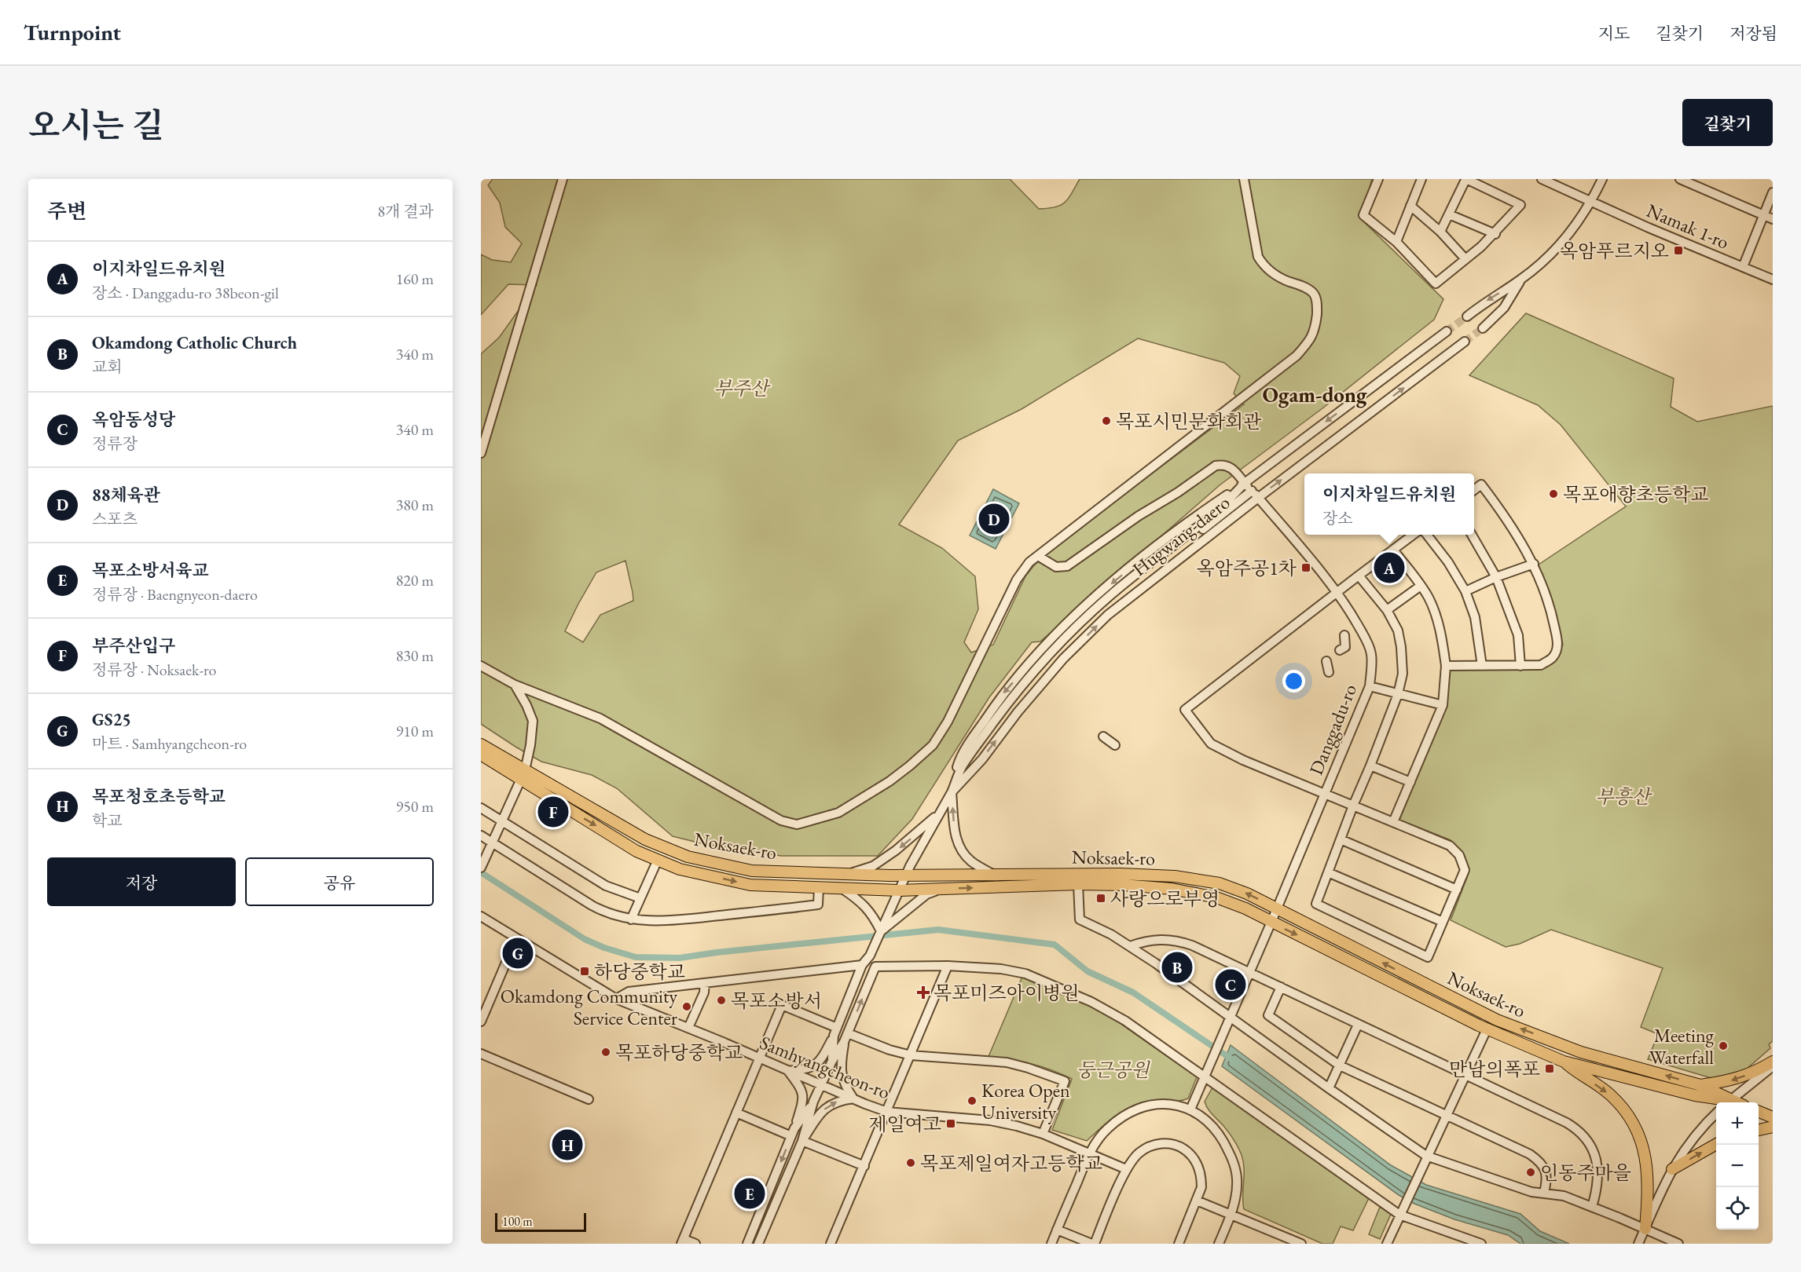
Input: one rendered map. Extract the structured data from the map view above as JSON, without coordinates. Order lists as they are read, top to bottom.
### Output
{
  "streets": {
    "main road": ["Noksaek-ro"],
    "street": [
      "Namak 1-ro",
      "Hugwang-daero",
      "Danggadu-ro",
      "Samhyangcheon-ro"
    ]
  },
  "crossings": [
    ["Hugwang-daero", "Danggadu-ro"],
    ["Hugwang-daero", "Noksaek-ro"],
    ["Hugwang-daero", "Samhyangcheon-ro"],
    ["Danggadu-ro", "Noksaek-ro"]
  ],
  "districts": ["Ogam-dong"],
  "parks": ["부주산", "부흥산", "둥근공원"],
  "places": {
    "transit": [
      "옥암푸르지오",
      "옥암주공1차",
      "사랑으로부영",
      "하당중학교",
      "만남의폭포",
      "제일여고"
    ],
    "other": [
      "목포시민문화회관",
      "목포애향초등학교",
      "목포소방서",
      "Okamdong Community Service Center",
      "Meeting Waterfall",
      "목포하당중학교",
      "Korea Open University",
      "목포제일여자고등학교",
      "인동주마을"
    ],
    "health": ["목포미즈아이병원"]
  },
  "scale_bar": "100 m",
  "page": {
    "header": "Turnpoint",
    "nav": ["지도", "길찾기", "저장됨"],
    "title": "오시는 길",
    "buttons": [
      "길찾기",
      ["저장", "공유"]
    ],
    "heading": ["주변", "8개 결과"],
    "list": [
      {
        "mark": "A",
        "name": "이지차일드유치원",
        "note": "장소 · Danggadu-ro 38beon-gil",
        "value": "160 m"
      },
      {
        "mark": "B",
        "name": "Okamdong Catholic Church",
        "note": "교회",
        "value": "340 m"
      },
      {
        "mark": "C",
        "name": "옥암동성당",
        "note": "정류장",
        "value": "340 m"
      },
      {
        "mark": "D",
        "name": "88체육관",
        "note": "스포츠",
        "value": "380 m"
      },
      {
        "mark": "E",
        "name": "목포소방서육교",
        "note": "정류장 · Baengnyeon-daero",
        "value": "820 m"
      },
      {
        "mark": "F",
        "name": "부주산입구",
        "note": "정류장 · Noksaek-ro",
        "value": "830 m"
      },
      {
        "mark": "G",
        "name": "GS25",
        "note": "마트 · Samhyangcheon-ro",
        "value": "910 m"
      },
      {
        "mark": "H",
        "name": "목포청호초등학교",
        "note": "학교",
        "value": "950 m"
      }
    ],
    "popup": ["이지차일드유치원", "장소"],
    "pins": [
      "D",
      "A",
      "F",
      "G",
      "B",
      "C",
      "H",
      "E"
    ],
    "map_buttons": ["+", "−"],
    "scale": "100 m"
  }
}
